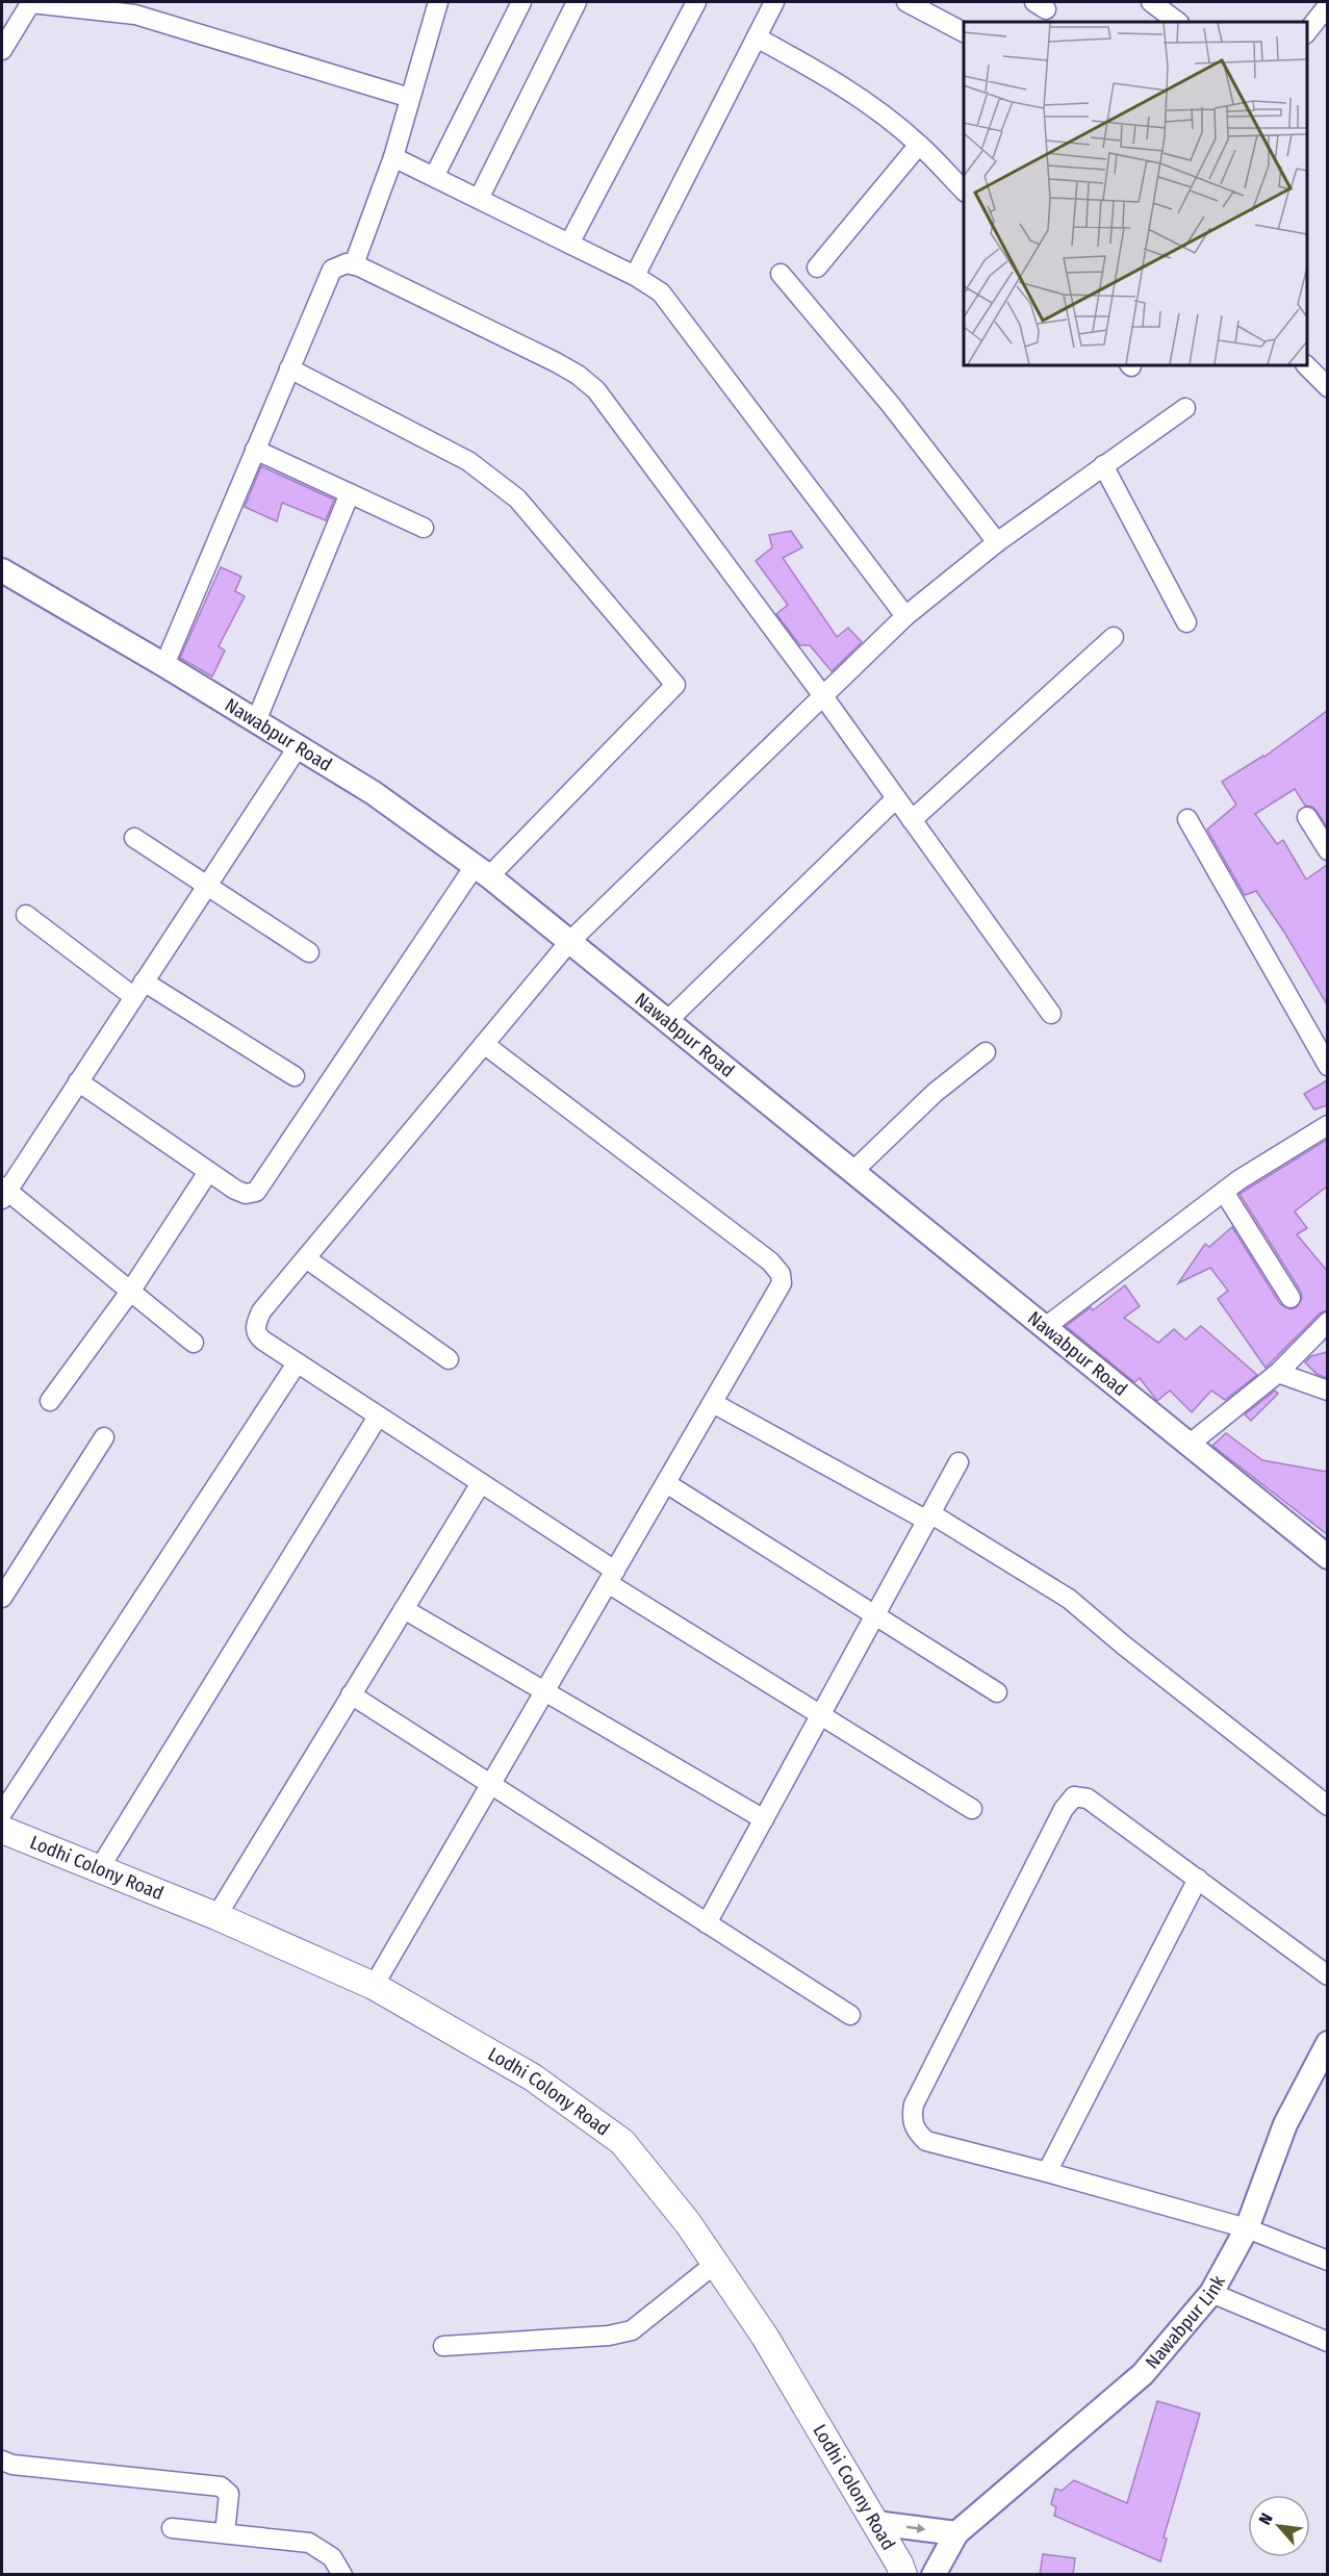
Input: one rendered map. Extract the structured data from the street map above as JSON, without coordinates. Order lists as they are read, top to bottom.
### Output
{
  "streets": {
    "main road": ["Lodhi Colony Road"],
    "street": ["Nawabpur Road", "Nawabpur Link"]
  },
  "north": "top left"
}
